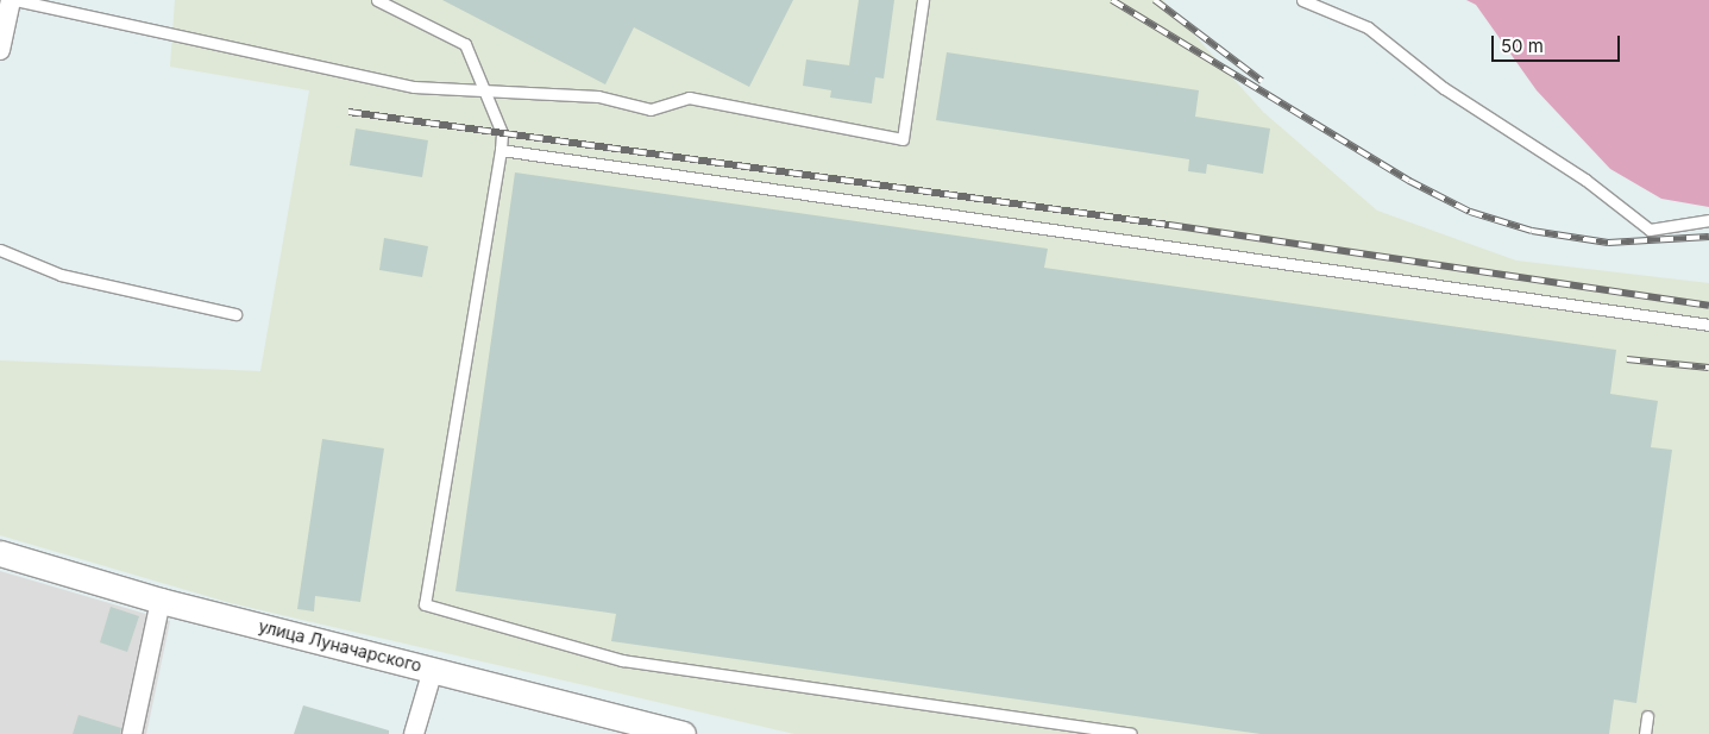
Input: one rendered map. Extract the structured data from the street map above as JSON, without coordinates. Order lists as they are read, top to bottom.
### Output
{
  "streets": {
    "street": ["улица Луначарского"]
  },
  "scale_bar": "50 m"
}
